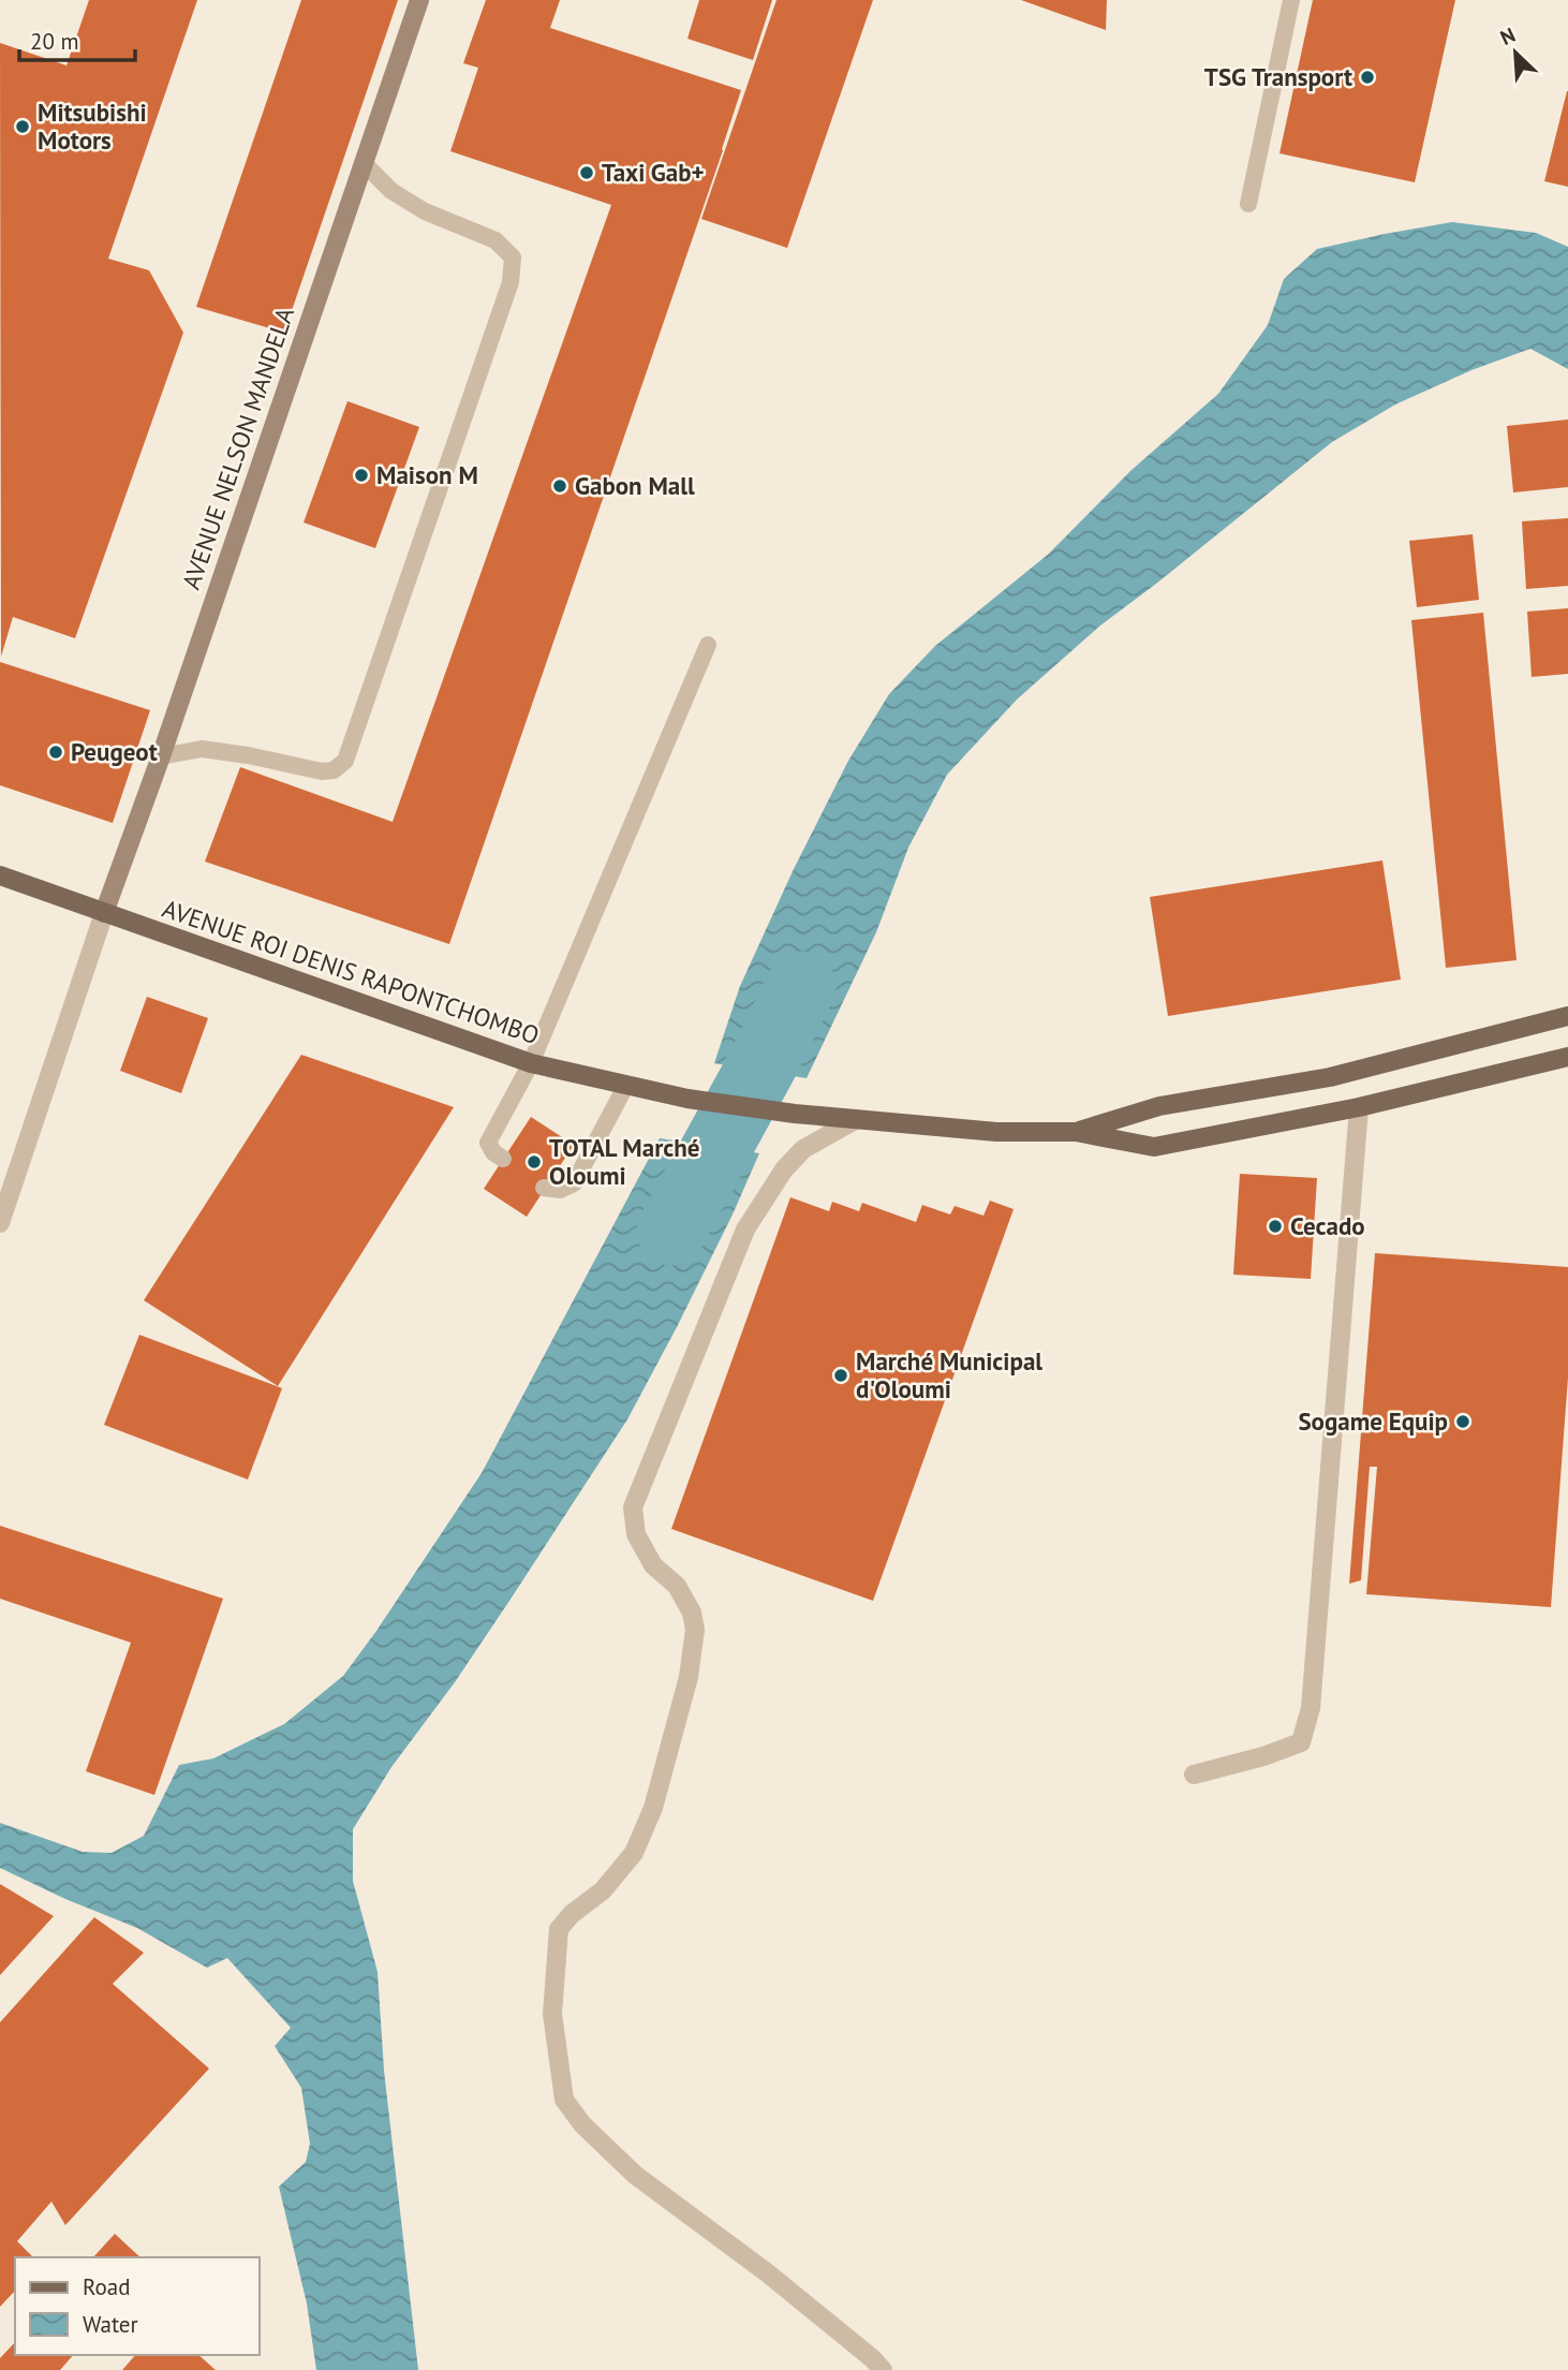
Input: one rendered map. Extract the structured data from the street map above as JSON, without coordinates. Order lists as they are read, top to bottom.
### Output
{
  "streets": {
    "main road": ["AVENUE NELSON MANDELA", "AVENUE ROI DENIS RAPONTCHOMBO"]
  },
  "crossings": [
    ["AVENUE NELSON MANDELA", "AVENUE ROI DENIS RAPONTCHOMBO"]
  ],
  "places": [
    "TSG Transport",
    "Mitsubishi Motors",
    "Taxi Gab+",
    "Maison M",
    "Gabon Mall",
    "Peugeot",
    "TOTAL Marché Oloumi",
    "Cecado",
    "Marché Municipal d'Oloumi",
    "Sogame Equip"
  ],
  "legend": ["Road", "Water"],
  "scale_bar": "20 m",
  "north": "top left"
}
